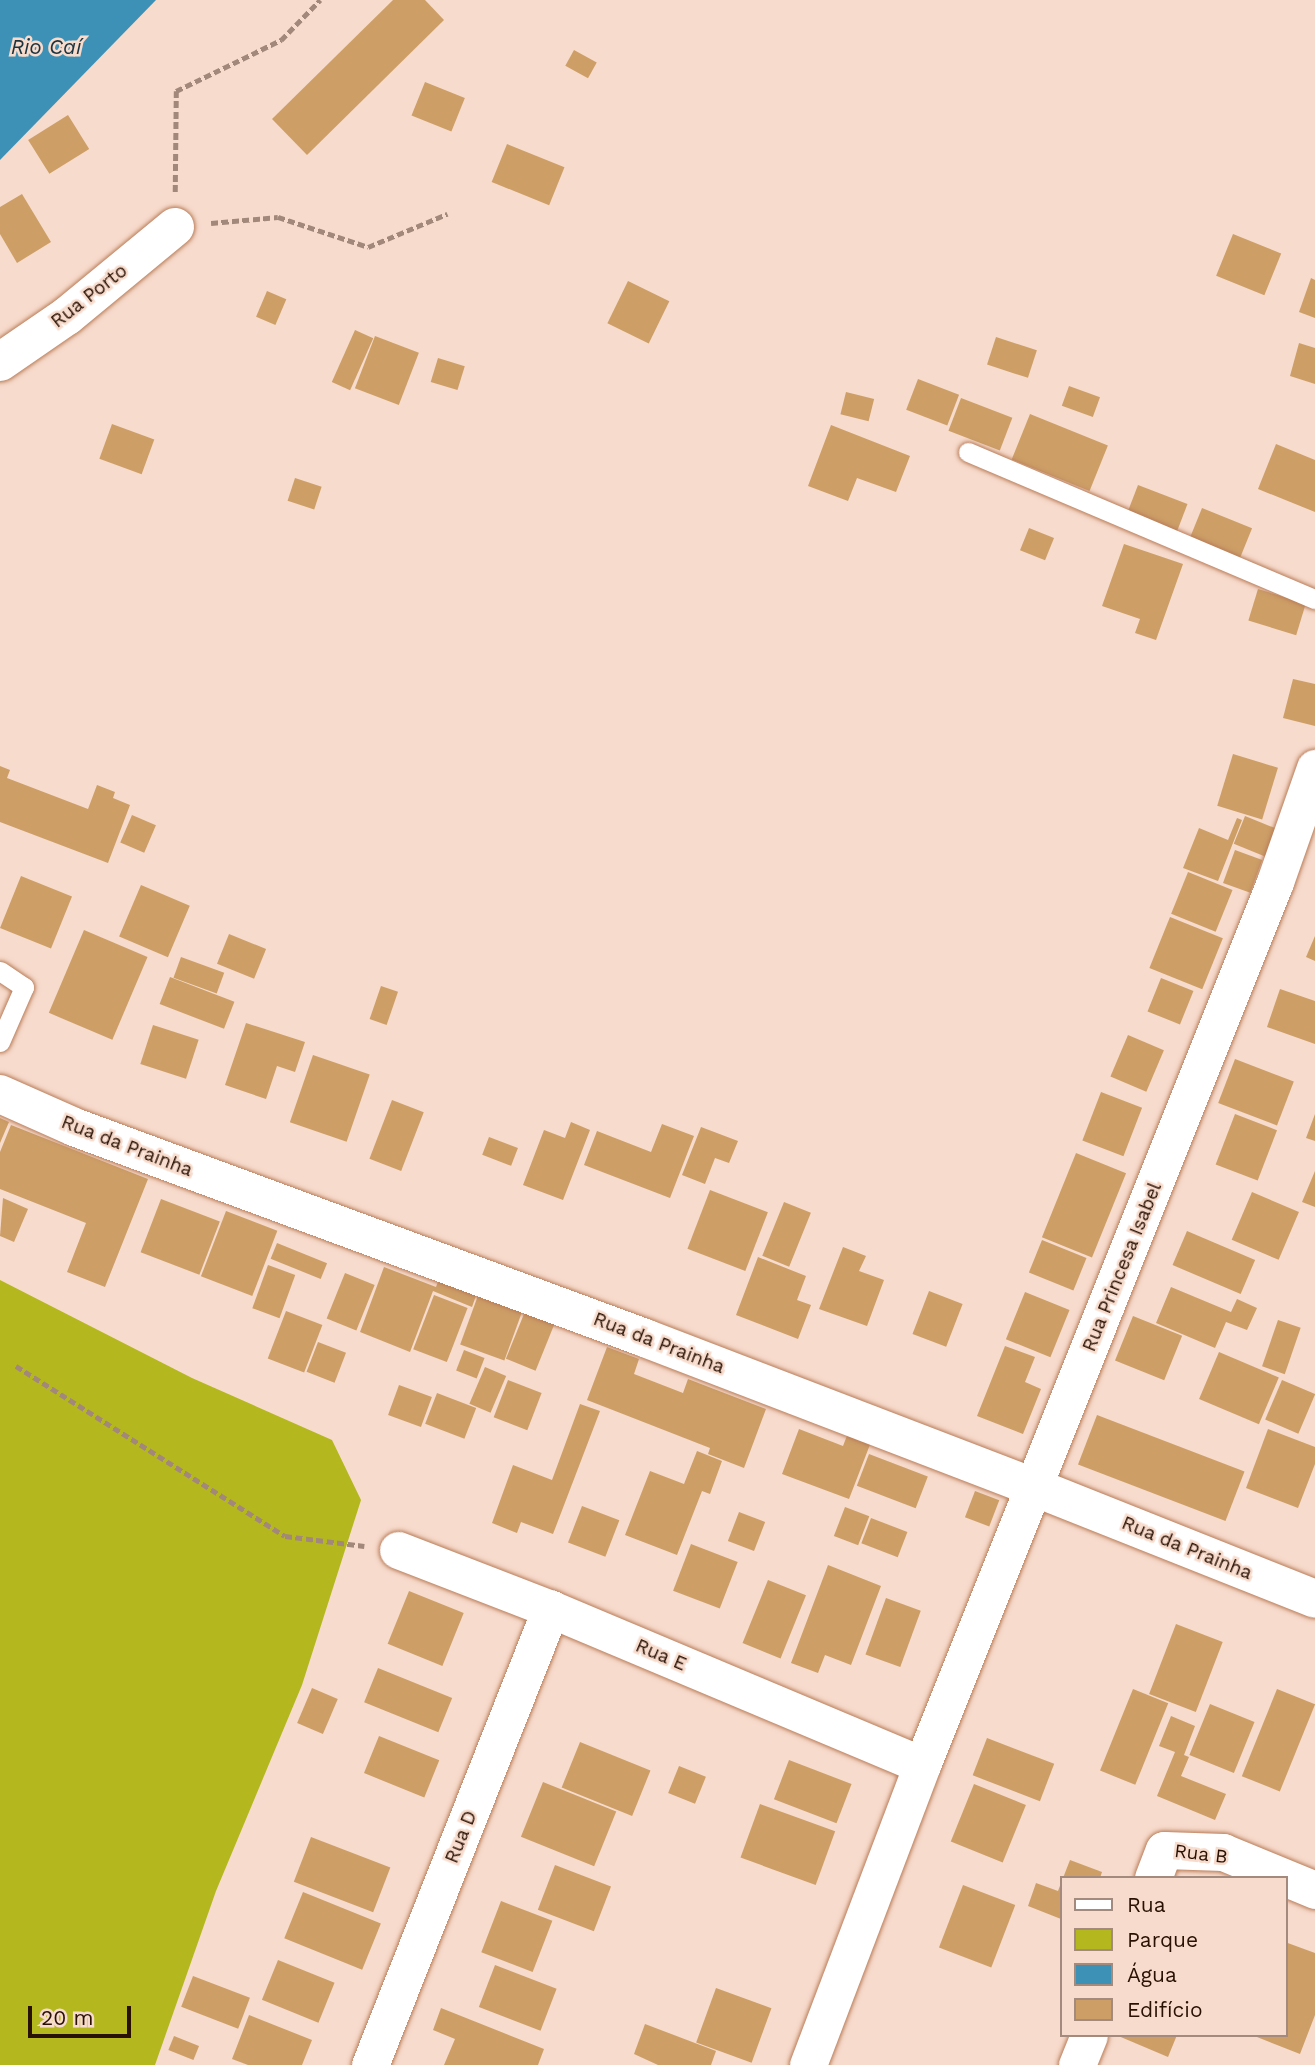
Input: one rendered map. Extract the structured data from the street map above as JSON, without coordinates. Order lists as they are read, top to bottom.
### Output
{
  "streets": {
    "street": [
      "Rua Porto",
      "Rua da Prainha",
      "Rua Princesa Isabel",
      "Rua E",
      "Rua D",
      "Rua B"
    ]
  },
  "crossings": [
    ["Rua da Prainha", "Rua Princesa Isabel"],
    ["Rua Princesa Isabel", "Rua E"],
    ["Rua E", "Rua D"]
  ],
  "water": ["Rio Caí"],
  "legend": [
    "Rua",
    "Parque",
    "Água",
    "Edifício"
  ],
  "scale_bar": "20 m"
}
